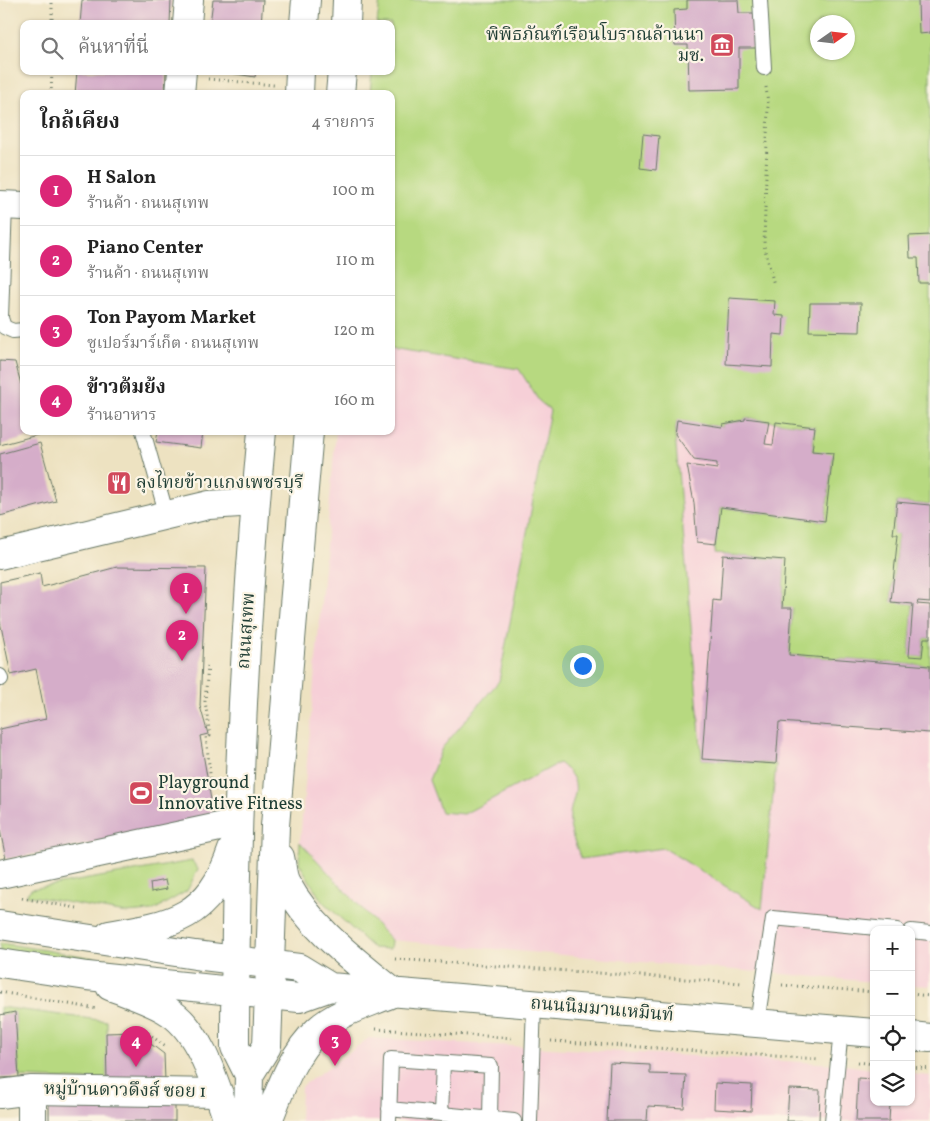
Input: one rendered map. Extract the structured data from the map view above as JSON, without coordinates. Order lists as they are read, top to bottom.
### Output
{
  "streets": {
    "main road": ["ถนนสุเทพ", "ถนนนิมมานเหมินท์", "หมู่บ้านดาวดึงส์ ซอย 1"]
  },
  "places": {
    "museum": ["พิพิธภัณฑ์เรือนโบราณล้านนา มช."],
    "restaurant": ["ลุงไทยข้าวแกงเพชรบุรี"],
    "sports": ["Playground Innovative Fitness"]
  },
  "north": "right",
  "page": {
    "search": "ค้นหาที่นี่",
    "heading": ["ใกล้เคียง", "4 รายการ"],
    "list": [
      {
        "mark": "1",
        "name": "H Salon",
        "note": "ร้านค้า · ถนนสุเทพ",
        "value": "100 m"
      },
      {
        "mark": "2",
        "name": "Piano Center",
        "note": "ร้านค้า · ถนนสุเทพ",
        "value": "110 m"
      },
      {
        "mark": "3",
        "name": "Ton Payom Market",
        "note": "ซูเปอร์มาร์เก็ต · ถนนสุเทพ",
        "value": "120 m"
      },
      {
        "mark": "4",
        "name": "ข้าวต้มย้ง",
        "note": "ร้านอาหาร",
        "value": "160 m"
      }
    ],
    "pins": [
      "1",
      "2",
      "3",
      "4"
    ],
    "map_buttons": ["+", "−"]
  }
}
